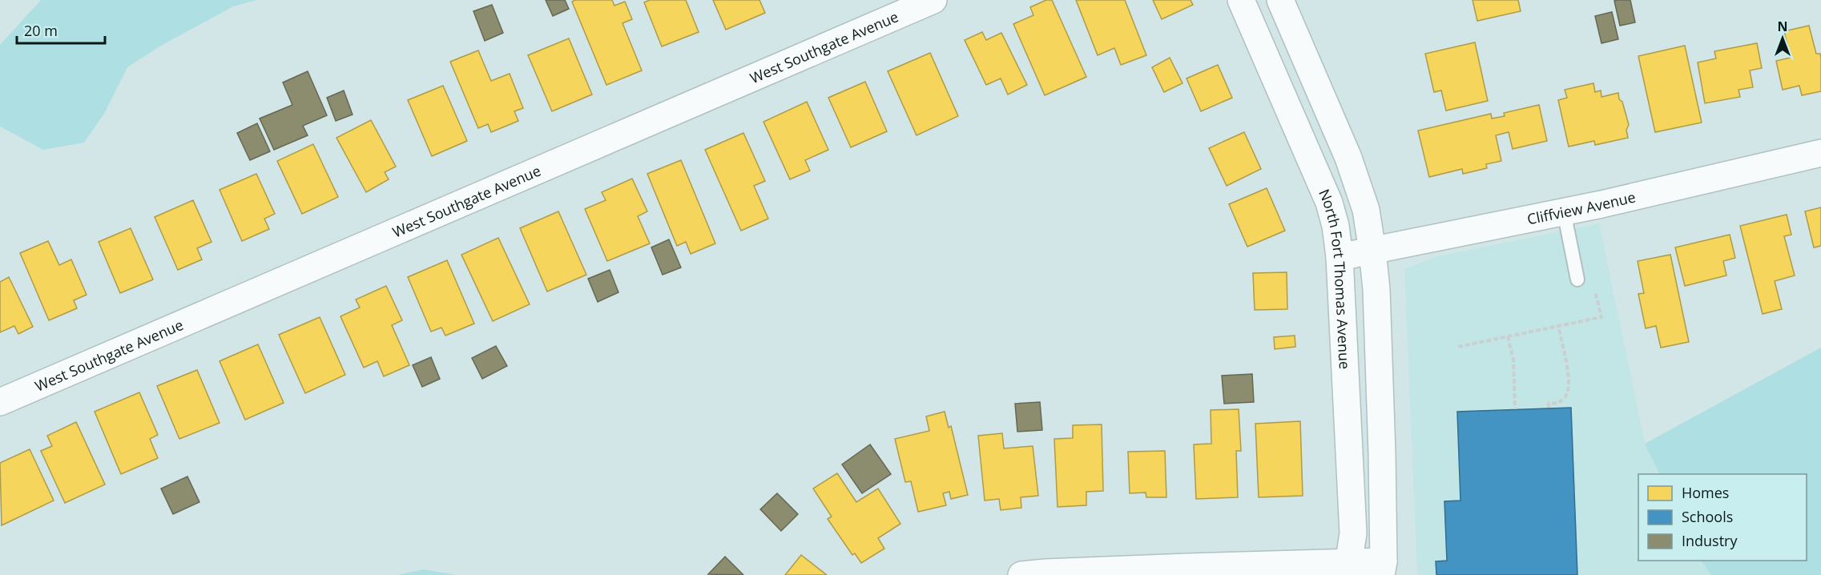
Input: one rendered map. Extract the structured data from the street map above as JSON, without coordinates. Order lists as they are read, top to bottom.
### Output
{
  "streets": {
    "street": ["West Southgate Avenue", "Cliffview Avenue", "North Fort Thomas Avenue"]
  },
  "crossings": [
    ["Cliffview Avenue", "North Fort Thomas Avenue"]
  ],
  "legend": ["Homes", "Schools", "Industry"],
  "scale_bar": "20 m",
  "north": "top"
}
